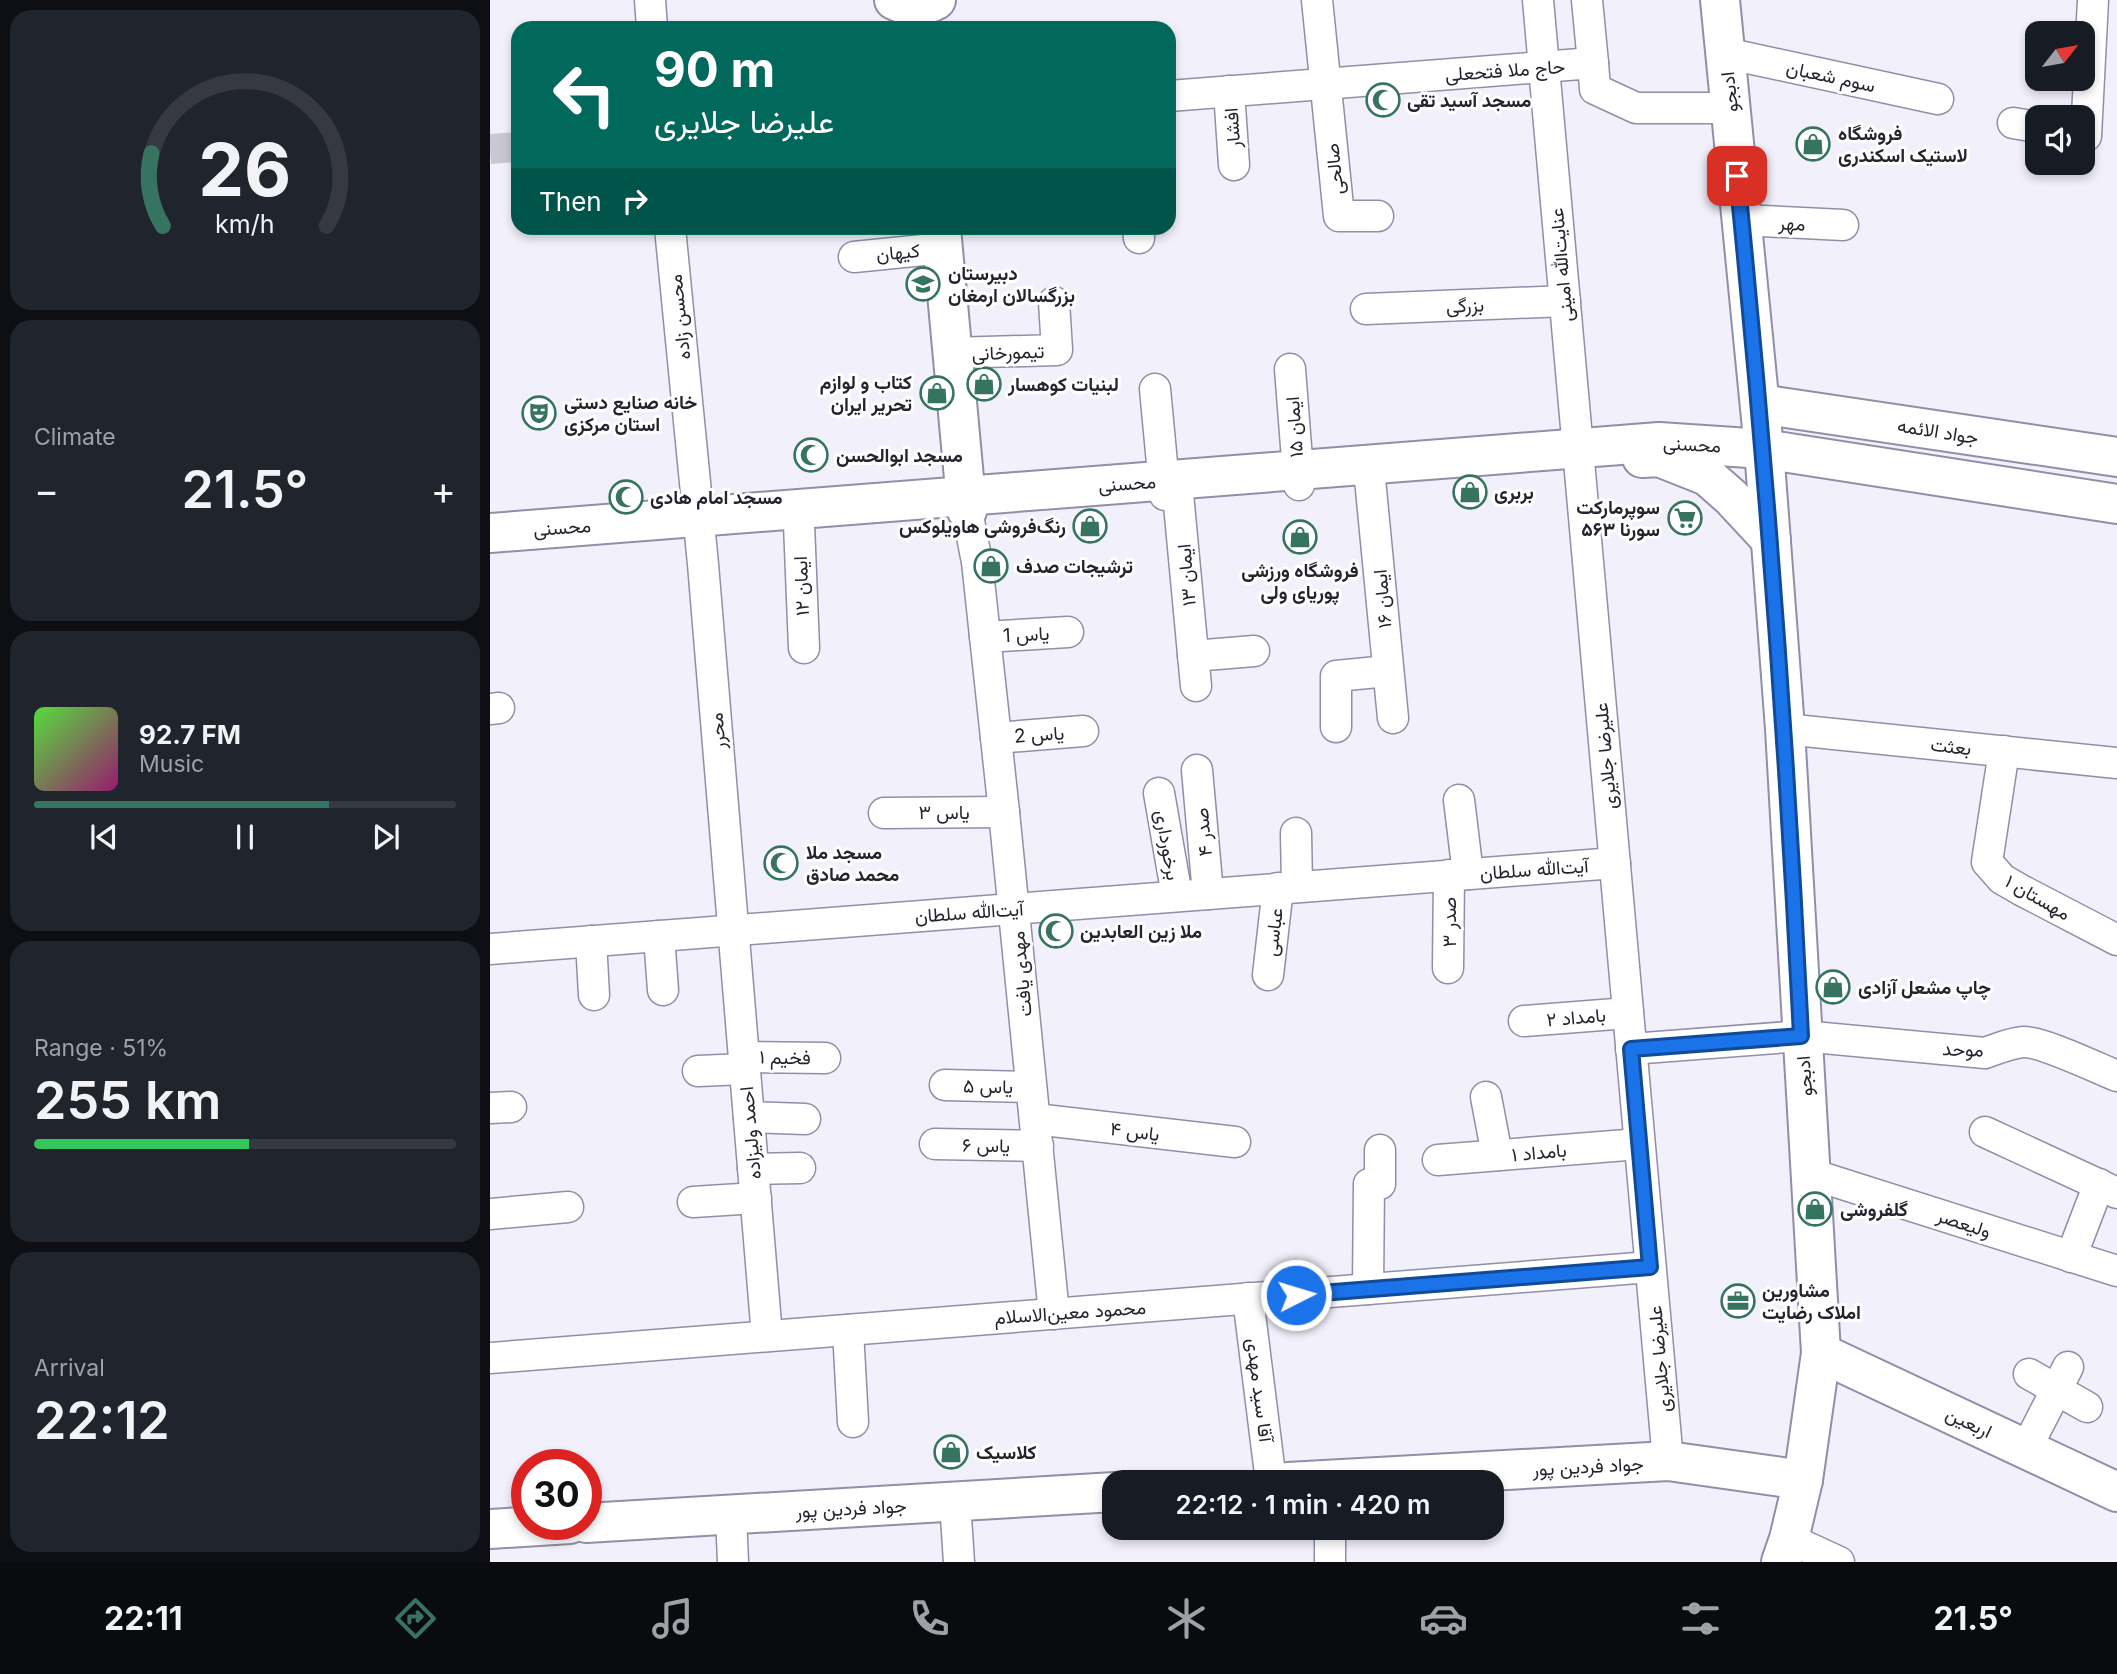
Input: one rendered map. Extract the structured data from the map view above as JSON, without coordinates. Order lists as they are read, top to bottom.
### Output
{
  "streets": {
    "street": [
      "حاج ملا فتحعلی",
      "سوم شعبان",
      "ادبجو",
      "افشار",
      "صالحی",
      "مهر",
      "کیهان",
      "عنایت‌الله امینی",
      "بزرگی",
      "محسن زاده",
      "تیمورخانی",
      "ایمان ۱۵",
      "جواد الائمه",
      "محسنی",
      "ایمان ۱۳",
      "ایمان ۱۲",
      "ایمان ۱۶",
      "یاس 1",
      "محرر",
      "یاس 2",
      "بعثت",
      "علیرضا جلایری",
      "یاس ۳",
      "صدر ۴",
      "برخورداری",
      "آیت‌الله سلطان",
      "مهستان ۱",
      "صدر ۳",
      "عباسی",
      "مهدی یافت",
      "بامداد ۲",
      "موحد",
      "فخیم ۱",
      "یاس ۵",
      "یاس ۴",
      "احمد ولیزاده",
      "یاس ۶",
      "بامداد ۱",
      "ولیعصر",
      "محمود معین‌الاسلام",
      "آقا سید مهدی",
      "اربعین",
      "جواد فردین پور"
    ]
  },
  "crossings": [
    ["حاج ملا فتحعلی", "ادبجو"],
    ["حاج ملا فتحعلی", "افشار"],
    ["حاج ملا فتحعلی", "صالحی"],
    ["حاج ملا فتحعلی", "عنایت‌الله امینی"],
    ["سوم شعبان", "ادبجو"],
    ["ادبجو", "مهر"],
    ["ادبجو", "جواد الائمه"],
    ["ادبجو", "محسنی"],
    ["ادبجو", "بعثت"],
    ["ادبجو", "موحد"],
    ["ادبجو", "ولیعصر"],
    ["ادبجو", "اربعین"],
    ["ادبجو", "جواد فردین پور"],
    ["عنایت‌الله امینی", "بزرگی"],
    ["عنایت‌الله امینی", "محسنی"],
    ["عنایت‌الله امینی", "علیرضا جلایری"],
    ["محسن زاده", "محسنی"],
    ["محسن زاده", "محرر"],
    ["ایمان ۱۵", "محسنی"],
    ["محسنی", "ایمان ۱۳"],
    ["محسنی", "ایمان ۱۲"],
    ["محسنی", "ایمان ۱۶"],
    ["محسنی", "محرر"],
    ["محسنی", "علیرضا جلایری"],
    ["محسنی", "مهدی یافت"],
    ["یاس 1", "مهدی یافت"],
    ["محرر", "آیت‌الله سلطان"],
    ["محرر", "احمد ولیزاده"],
    ["یاس 2", "مهدی یافت"],
    ["بعثت", "مهستان ۱"],
    ["علیرضا جلایری", "آیت‌الله سلطان"],
    ["علیرضا جلایری", "بامداد ۲"],
    ["علیرضا جلایری", "بامداد ۱"],
    ["علیرضا جلایری", "محمود معین‌الاسلام"],
    ["علیرضا جلایری", "جواد فردین پور"],
    ["یاس ۳", "مهدی یافت"],
    ["صدر ۴", "آیت‌الله سلطان"],
    ["برخورداری", "آیت‌الله سلطان"],
    ["آیت‌الله سلطان", "صدر ۳"],
    ["آیت‌الله سلطان", "عباسی"],
    ["آیت‌الله سلطان", "مهدی یافت"],
    ["آیت‌الله سلطان", "احمد ولیزاده"],
    ["مهدی یافت", "یاس ۵"],
    ["مهدی یافت", "یاس ۴"],
    ["مهدی یافت", "یاس ۶"],
    ["مهدی یافت", "محمود معین‌الاسلام"],
    ["فخیم ۱", "احمد ولیزاده"],
    ["یاس ۴", "یاس ۶"],
    ["احمد ولیزاده", "محمود معین‌الاسلام"],
    ["محمود معین‌الاسلام", "آقا سید مهدی"]
  ],
  "places": {
    "mosque": [
      "مسجد آسید تقی",
      "مسجد ابوالحسن",
      "مسجد امام هادی",
      "مسجد ملا محمد صادق",
      "ملا زین العابدین"
    ],
    "shop": [
      "فروشگاه لاستیک اسکندری",
      "لبنیات کوهسار",
      "کتاب و لوازم تحریر ایران",
      "بربری",
      "رنگ‌فروشی هاویلوکس",
      "فروشگاه ورزشی پوریای ولی",
      "ترشیجات صدف",
      "چاپ مشعل آزادی",
      "گلفروشی",
      "کلاسیک"
    ],
    "school or university": ["دبیرستان بزرگسالان ارمغان"],
    "theatre": ["خانه صنایع دستی استان مرکزی"],
    "supermarket": ["سوپرمارکت سورنا ۵۶۳"],
    "office": ["مشاورین املاک رضایت"]
  },
  "north": "top right",
  "page": {
    "turn": ["90 m", "علیرضا جلایری"],
    "then": "Then",
    "tile": [
      "Climate",
      ["Range · 51%", "255 km"],
      ["Arrival", "22:12"]
    ],
    "heat": ["−", "21.5°", "+"],
    "song": ["92.7 FM", "Music"],
    "limit": "30",
    "trip": "22:12 · 1 min · 420 m",
    "tabs": ["22:11", "21.5°"],
    "gauge": ["26", "km/h"]
  }
}
